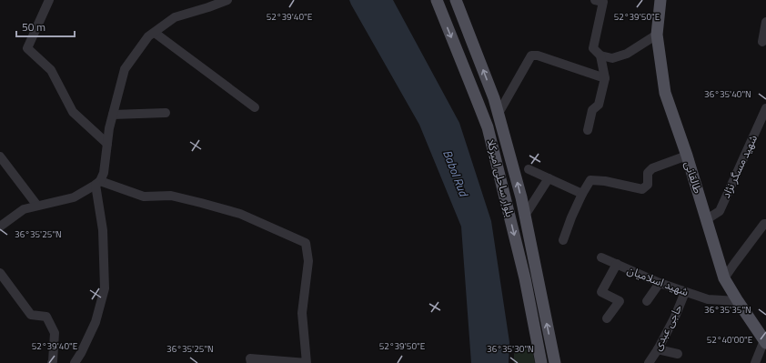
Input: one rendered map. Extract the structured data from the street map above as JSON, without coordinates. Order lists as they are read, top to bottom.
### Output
{
  "streets": {
    "main road": ["طالقانی", "بلوار ساحلی امیرکلا"],
    "street": ["شهید مسگر نژاد", "شهید اسلامیان", "حاجی عبدی"]
  },
  "crossings": [
    ["شهید مسگر نژاد", "طالقانی"],
    ["طالقانی", "شهید اسلامیان"],
    ["شهید اسلامیان", "حاجی عبدی"]
  ],
  "water": ["Babol Rud"],
  "scale_bar": "50 m",
  "coordinates": [
    "52°39'40\"E",
    "52°39'50\"E",
    "36°35'40\"N",
    "36°35'25\"N",
    "36°35'35\"N",
    "52°40'00\"E",
    "36°35'30\"N"
  ]
}
